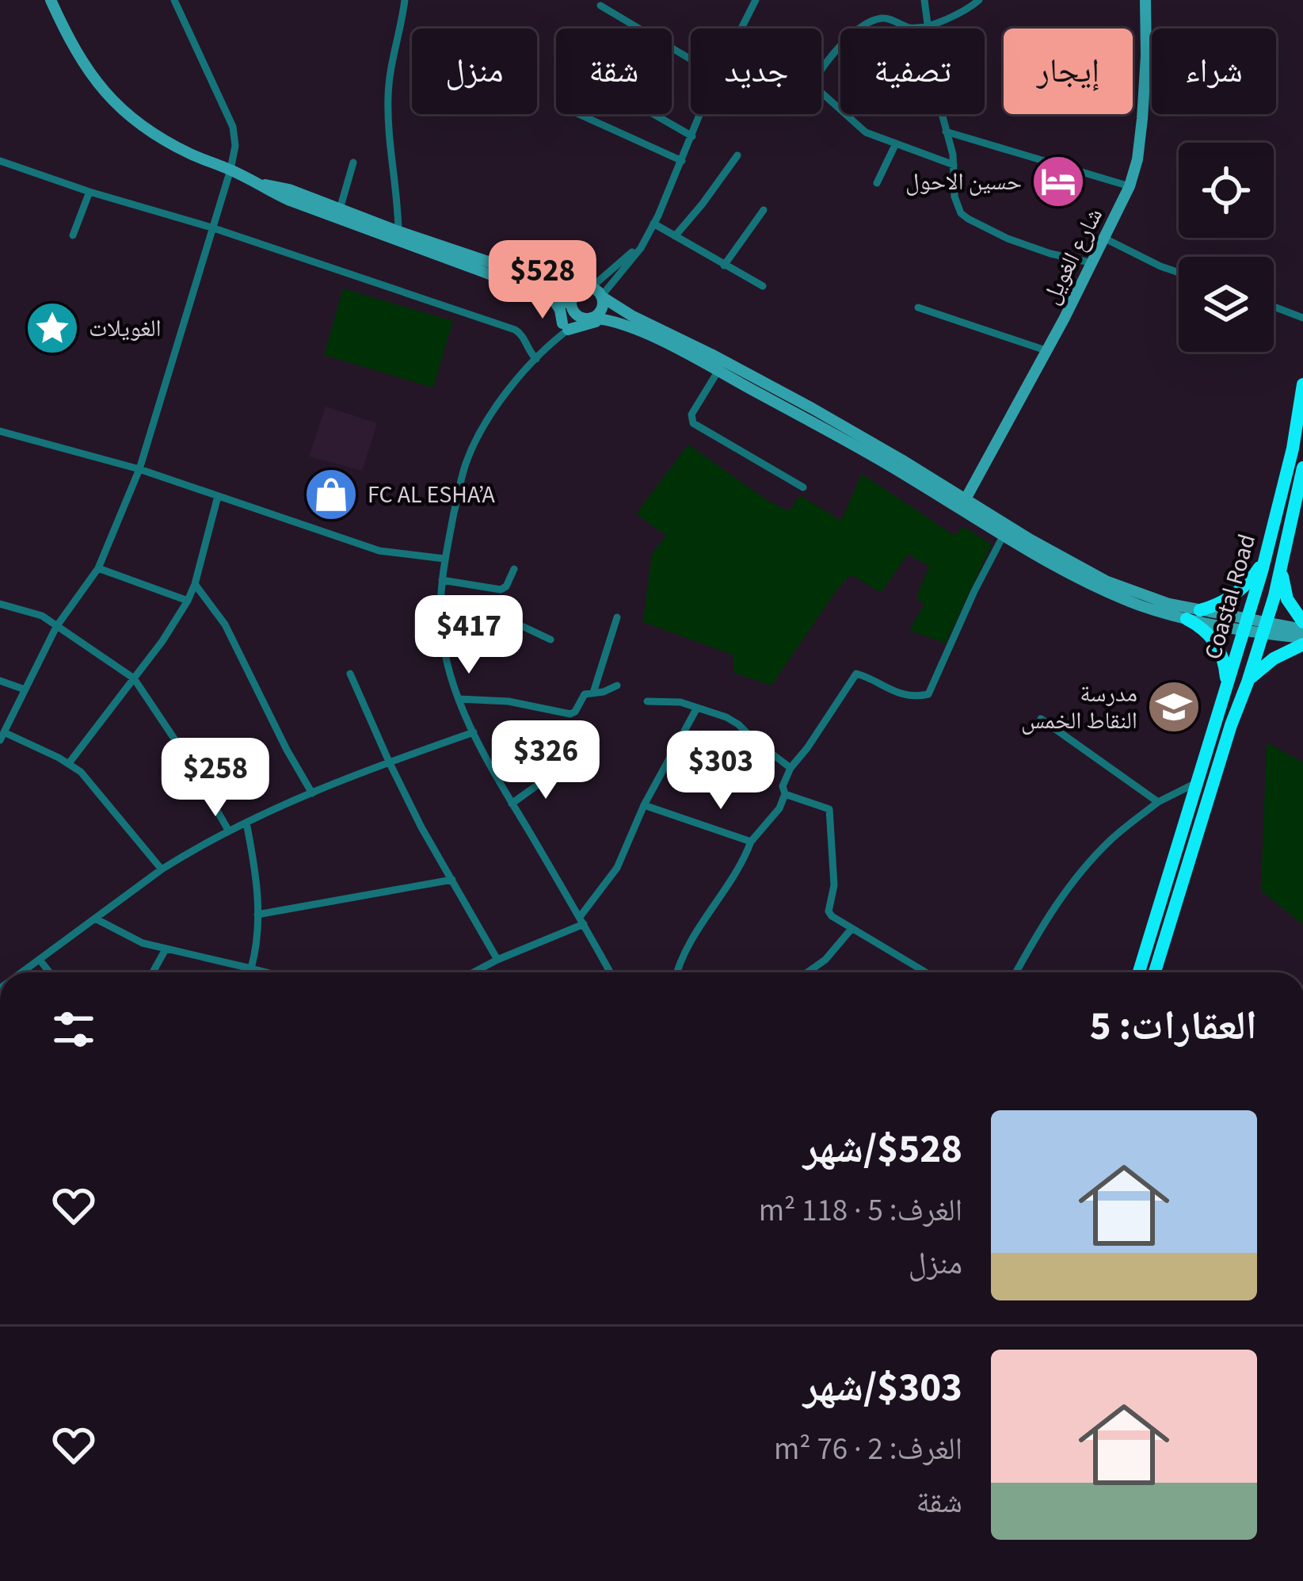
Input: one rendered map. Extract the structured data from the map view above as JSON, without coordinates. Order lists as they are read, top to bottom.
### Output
{
  "streets": {
    "highway": ["Coastal Road"],
    "street": ["شارع الغويل"]
  },
  "places": {
    "hotel": ["حسين الاحول"],
    "place": ["الغويلات"],
    "shop": ["FC AL ESHA’A"],
    "school or university": ["مدرسة النقاط الخمس"]
  },
  "page": {
    "chip": [
      "شراء",
      "إيجار",
      "تصفية",
      "جديد",
      "شقة",
      "منزل"
    ],
    "price": [
      "$528",
      "$417",
      "$326",
      "$303",
      "$258"
    ],
    "heading": "العقارات: 5",
    "list": [
      {
        "name": "$528/شهر",
        "note": "الغرف: 5 · 118 m² · منزل"
      },
      {
        "name": "$303/شهر",
        "note": "الغرف: 2 · 76 m² · شقة"
      }
    ]
  }
}
